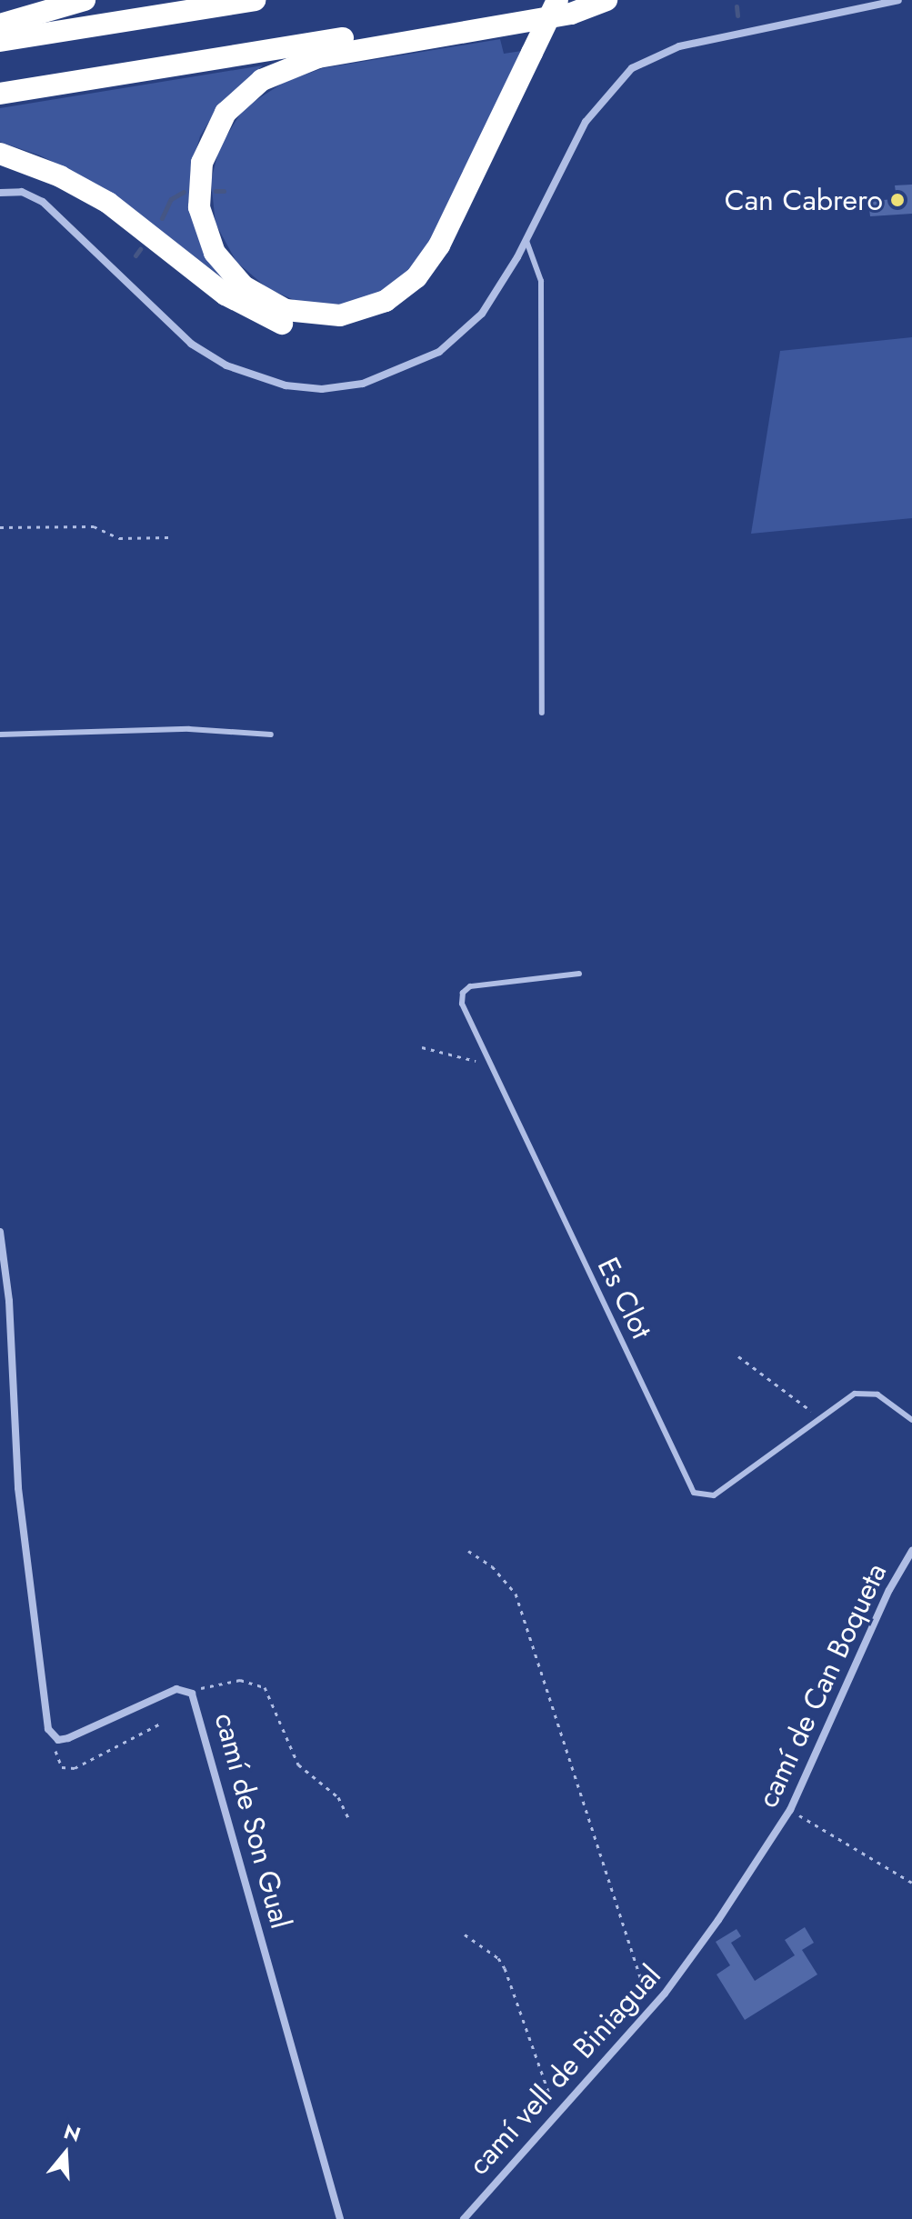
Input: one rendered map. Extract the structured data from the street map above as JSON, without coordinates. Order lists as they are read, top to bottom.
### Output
{
  "streets": {
    "street": ["camí de Can Boqueta", "camí de Son Gual", "camí vell de Biniagual"],
    "lane": ["Es Clot"]
  },
  "crossings": [
    ["camí de Can Boqueta", "camí vell de Biniagual"]
  ],
  "places": ["Can Cabrero"],
  "north": "top"
}
